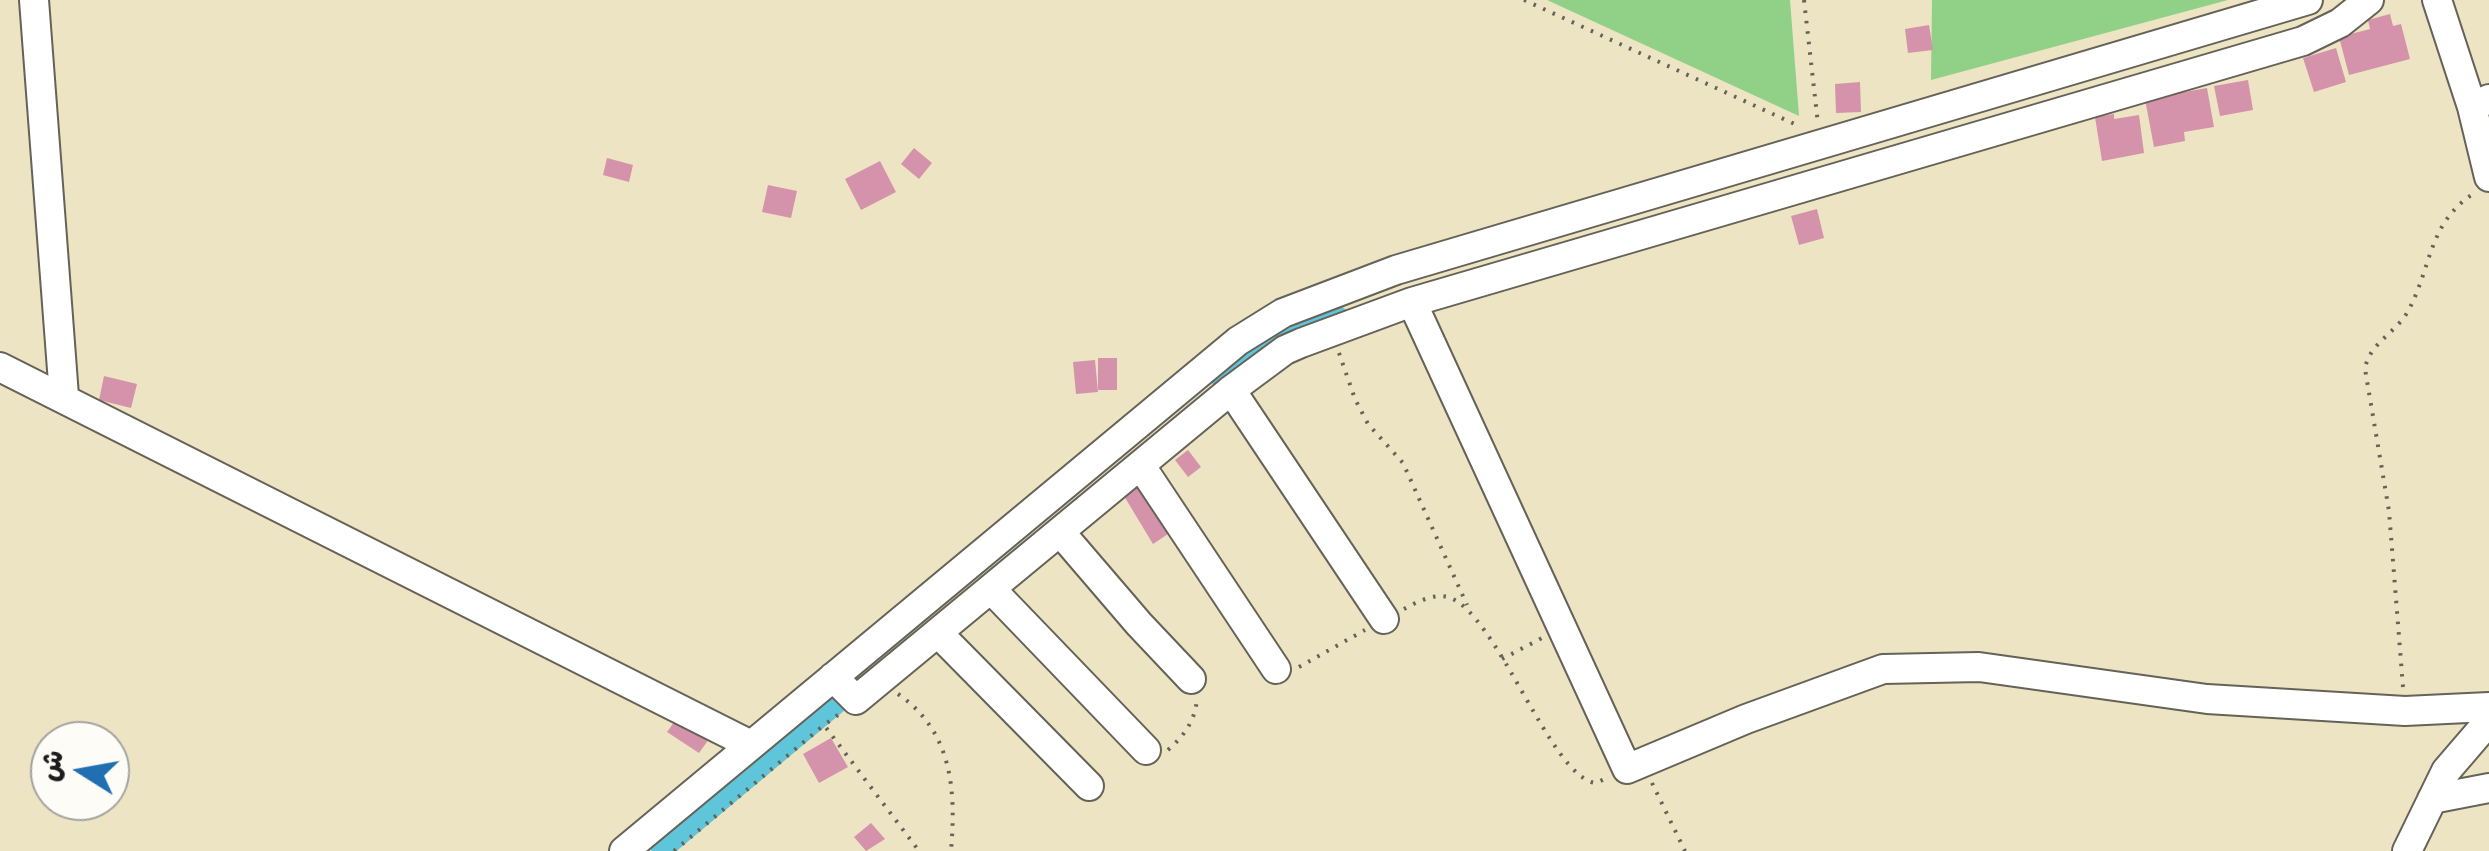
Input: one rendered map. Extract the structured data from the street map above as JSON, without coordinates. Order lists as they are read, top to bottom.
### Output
{
  "north": "left"
}
